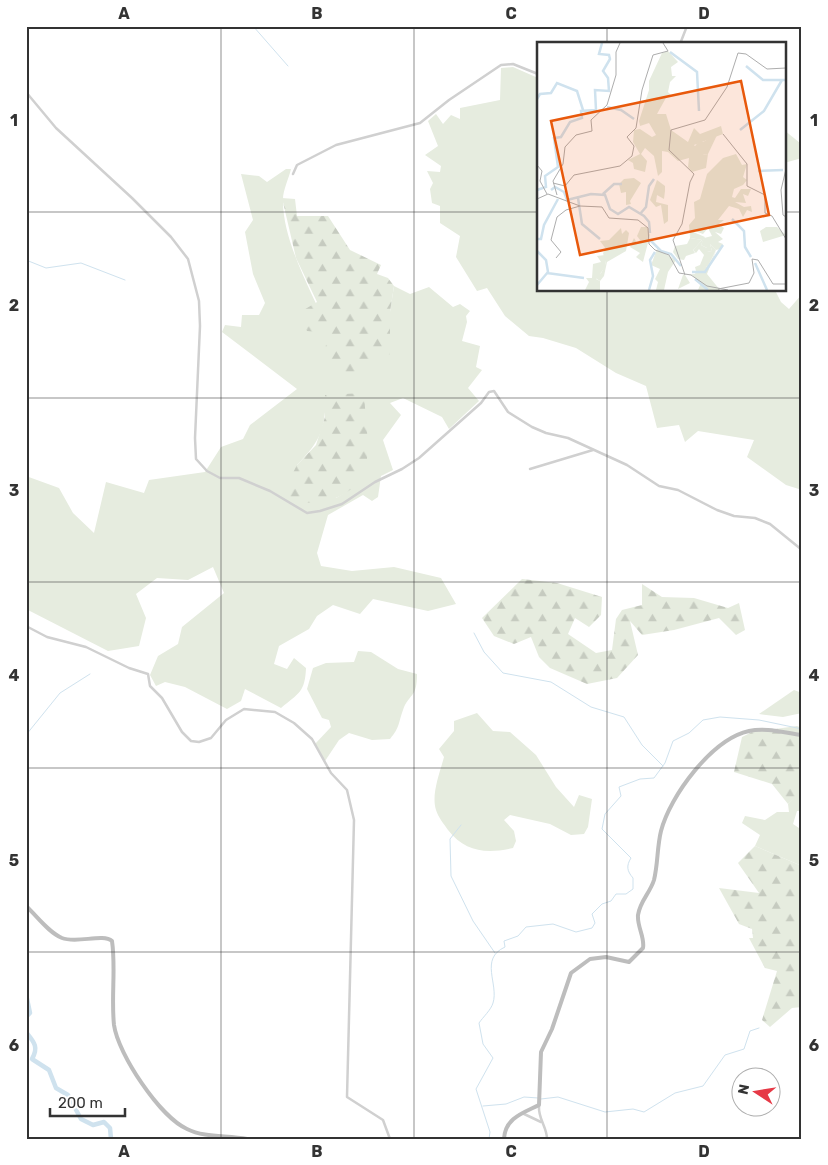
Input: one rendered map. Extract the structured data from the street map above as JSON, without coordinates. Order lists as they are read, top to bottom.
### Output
{
  "scale_bar": "200 m",
  "north": "left",
  "grid": {
    "columns": [
      "A",
      "B",
      "C",
      "D"
    ],
    "rows": [
      "1",
      "2",
      "3",
      "4",
      "5",
      "6"
    ]
  }
}
